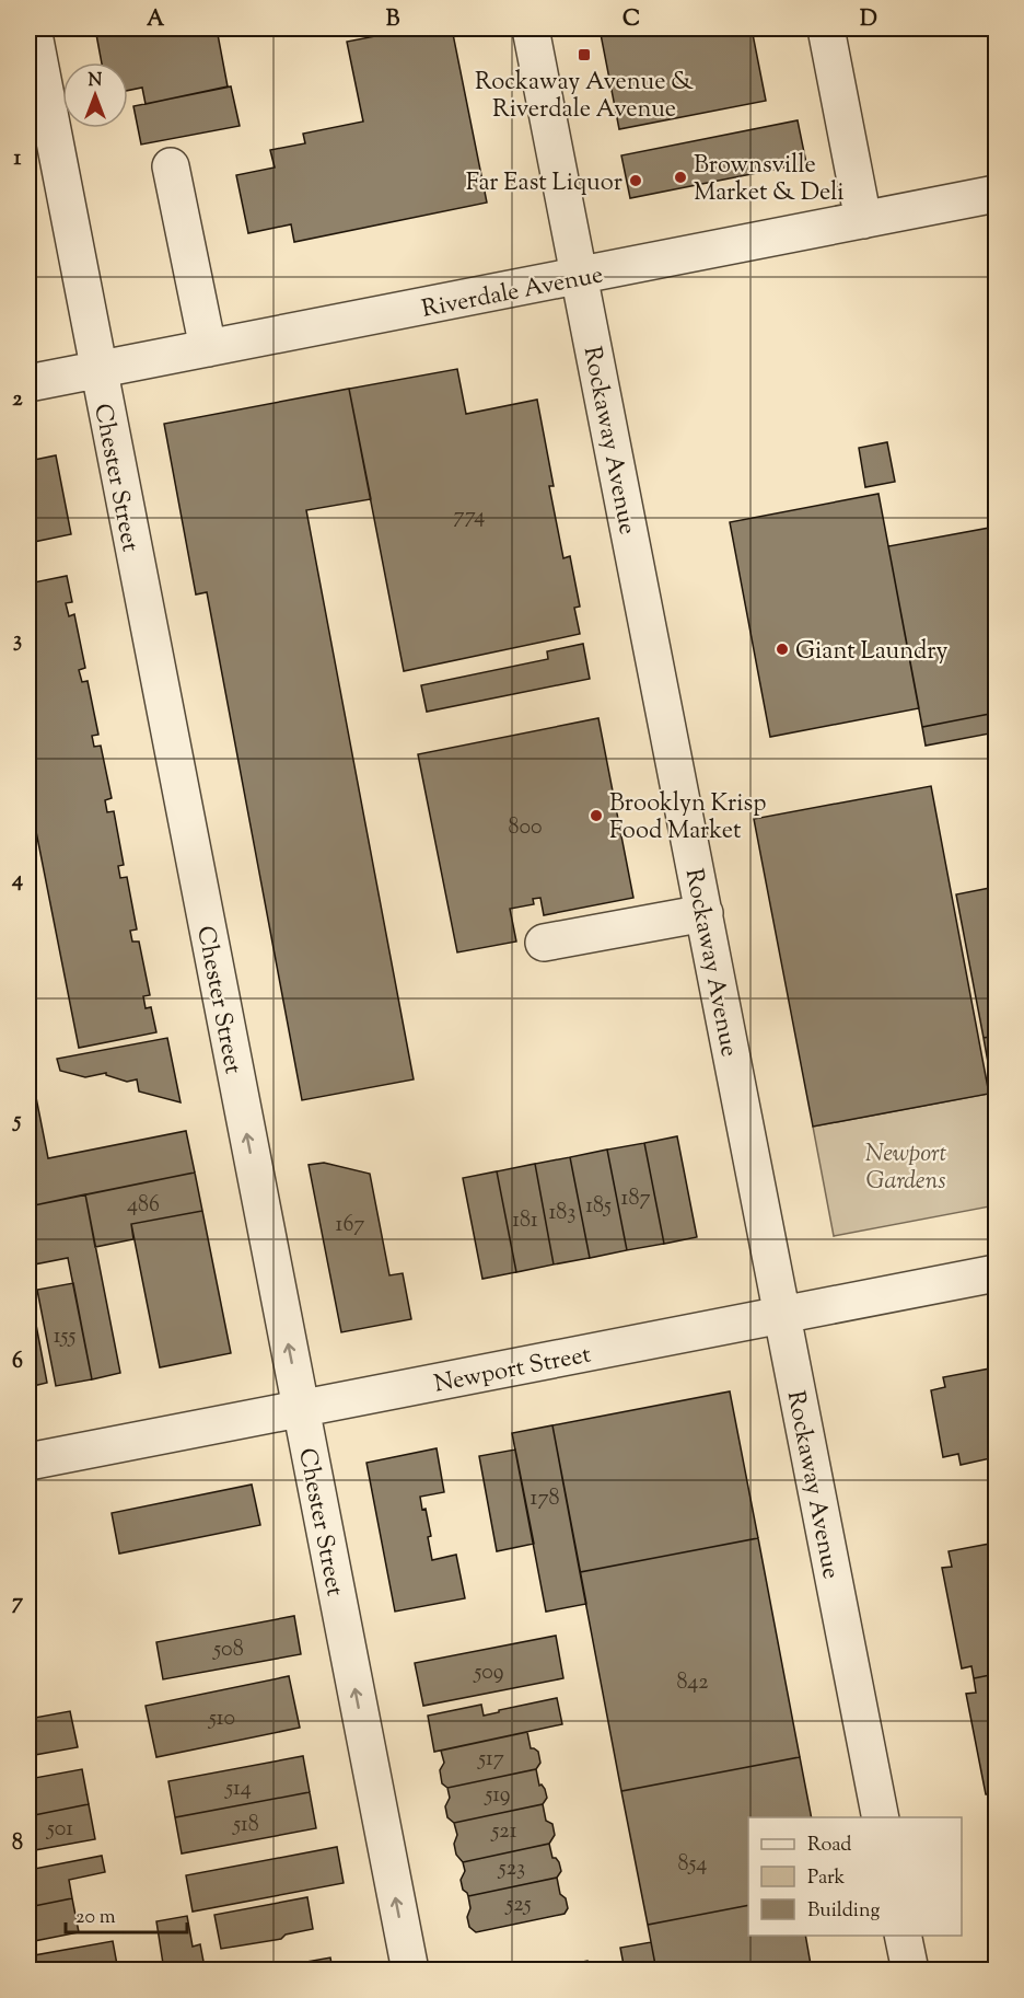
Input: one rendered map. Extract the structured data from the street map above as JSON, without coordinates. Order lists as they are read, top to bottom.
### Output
{
  "streets": {
    "street": [
      "Riverdale Avenue",
      "Rockaway Avenue",
      "Chester Street",
      "Newport Street"
    ]
  },
  "crossings": [
    ["Riverdale Avenue", "Rockaway Avenue"],
    ["Riverdale Avenue", "Chester Street"],
    ["Rockaway Avenue", "Newport Street"],
    ["Chester Street", "Newport Street"]
  ],
  "one_way": ["Chester Street"],
  "parks": ["Newport Gardens"],
  "places": {
    "transit": ["Rockaway Avenue & Riverdale Avenue"],
    "other": [
      "Brownsville Market & Deli",
      "Far East Liquor",
      "Giant Laundry",
      "Brooklyn Krisp Food Market"
    ]
  },
  "house_numbers": [
    "774",
    "800",
    "187",
    "486",
    "185",
    "183",
    "181",
    "167",
    "155",
    "178",
    "508",
    "509",
    "842",
    "510",
    "517",
    "514",
    "519",
    "518",
    "501",
    "521",
    "854",
    "523",
    "525"
  ],
  "legend": ["Road", "Park", "Building"],
  "scale_bar": "20 m",
  "north": "top",
  "grid": {
    "columns": [
      "A",
      "B",
      "C",
      "D"
    ],
    "rows": [
      "1",
      "2",
      "3",
      "4",
      "5",
      "6",
      "7",
      "8"
    ]
  }
}
